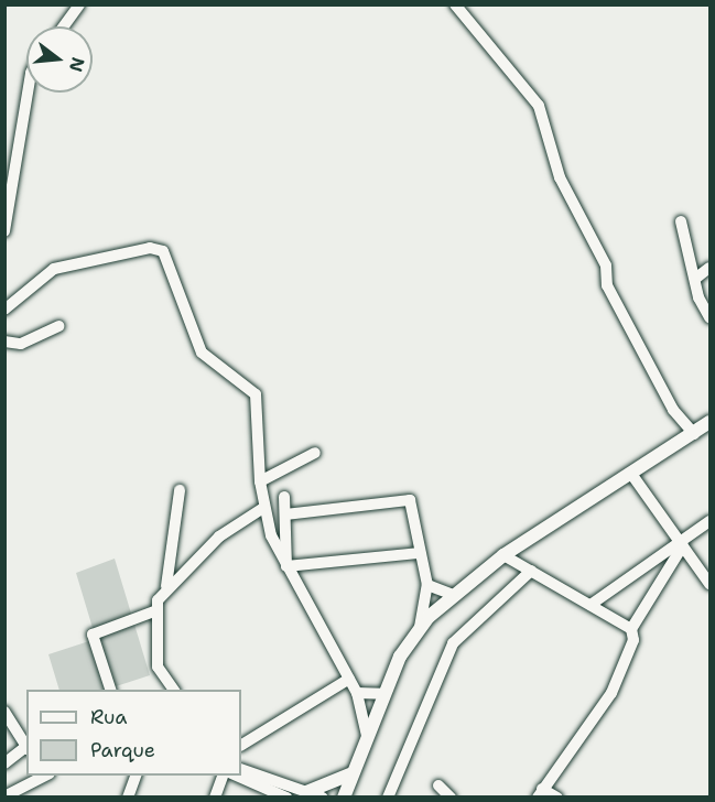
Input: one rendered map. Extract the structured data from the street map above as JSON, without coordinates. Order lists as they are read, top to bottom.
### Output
{
  "legend": ["Rua", "Parque"],
  "north": "right"
}
